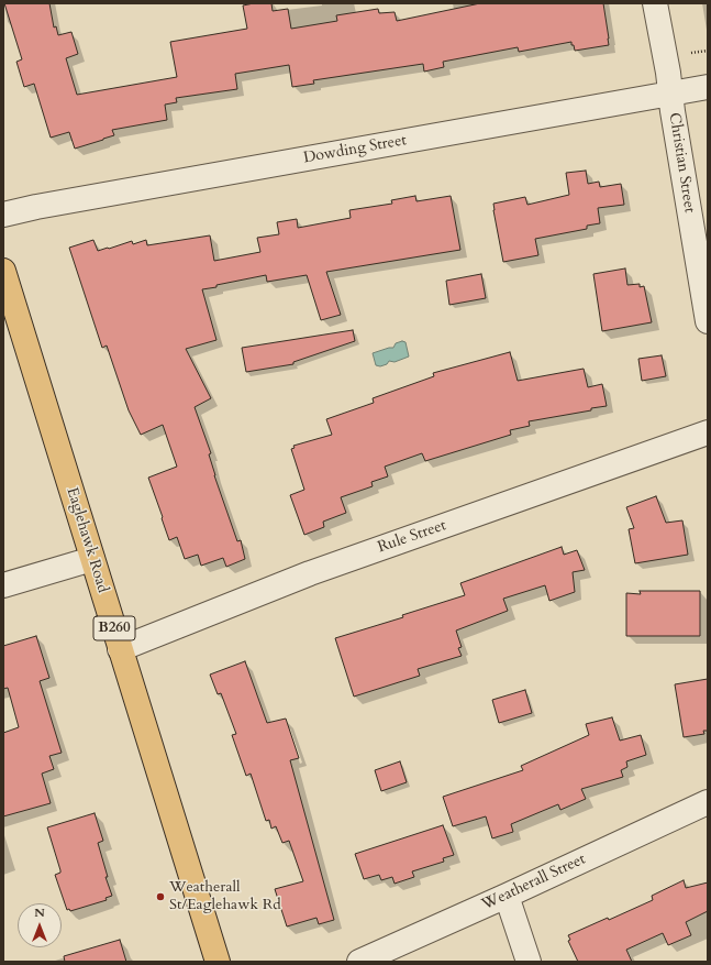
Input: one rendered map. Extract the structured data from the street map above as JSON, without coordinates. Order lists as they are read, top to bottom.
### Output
{
  "streets": {
    "main road": ["Eaglehawk Road", "B260"],
    "street": [
      "Dowding Street",
      "Christian Street",
      "Rule Street",
      "Weatherall Street"
    ]
  },
  "crossings": [
    ["Dowding Street", "Christian Street"],
    ["Rule Street", "Eaglehawk Road"]
  ],
  "places": ["Weatherall St/Eaglehawk Rd"],
  "north": "top"
}
